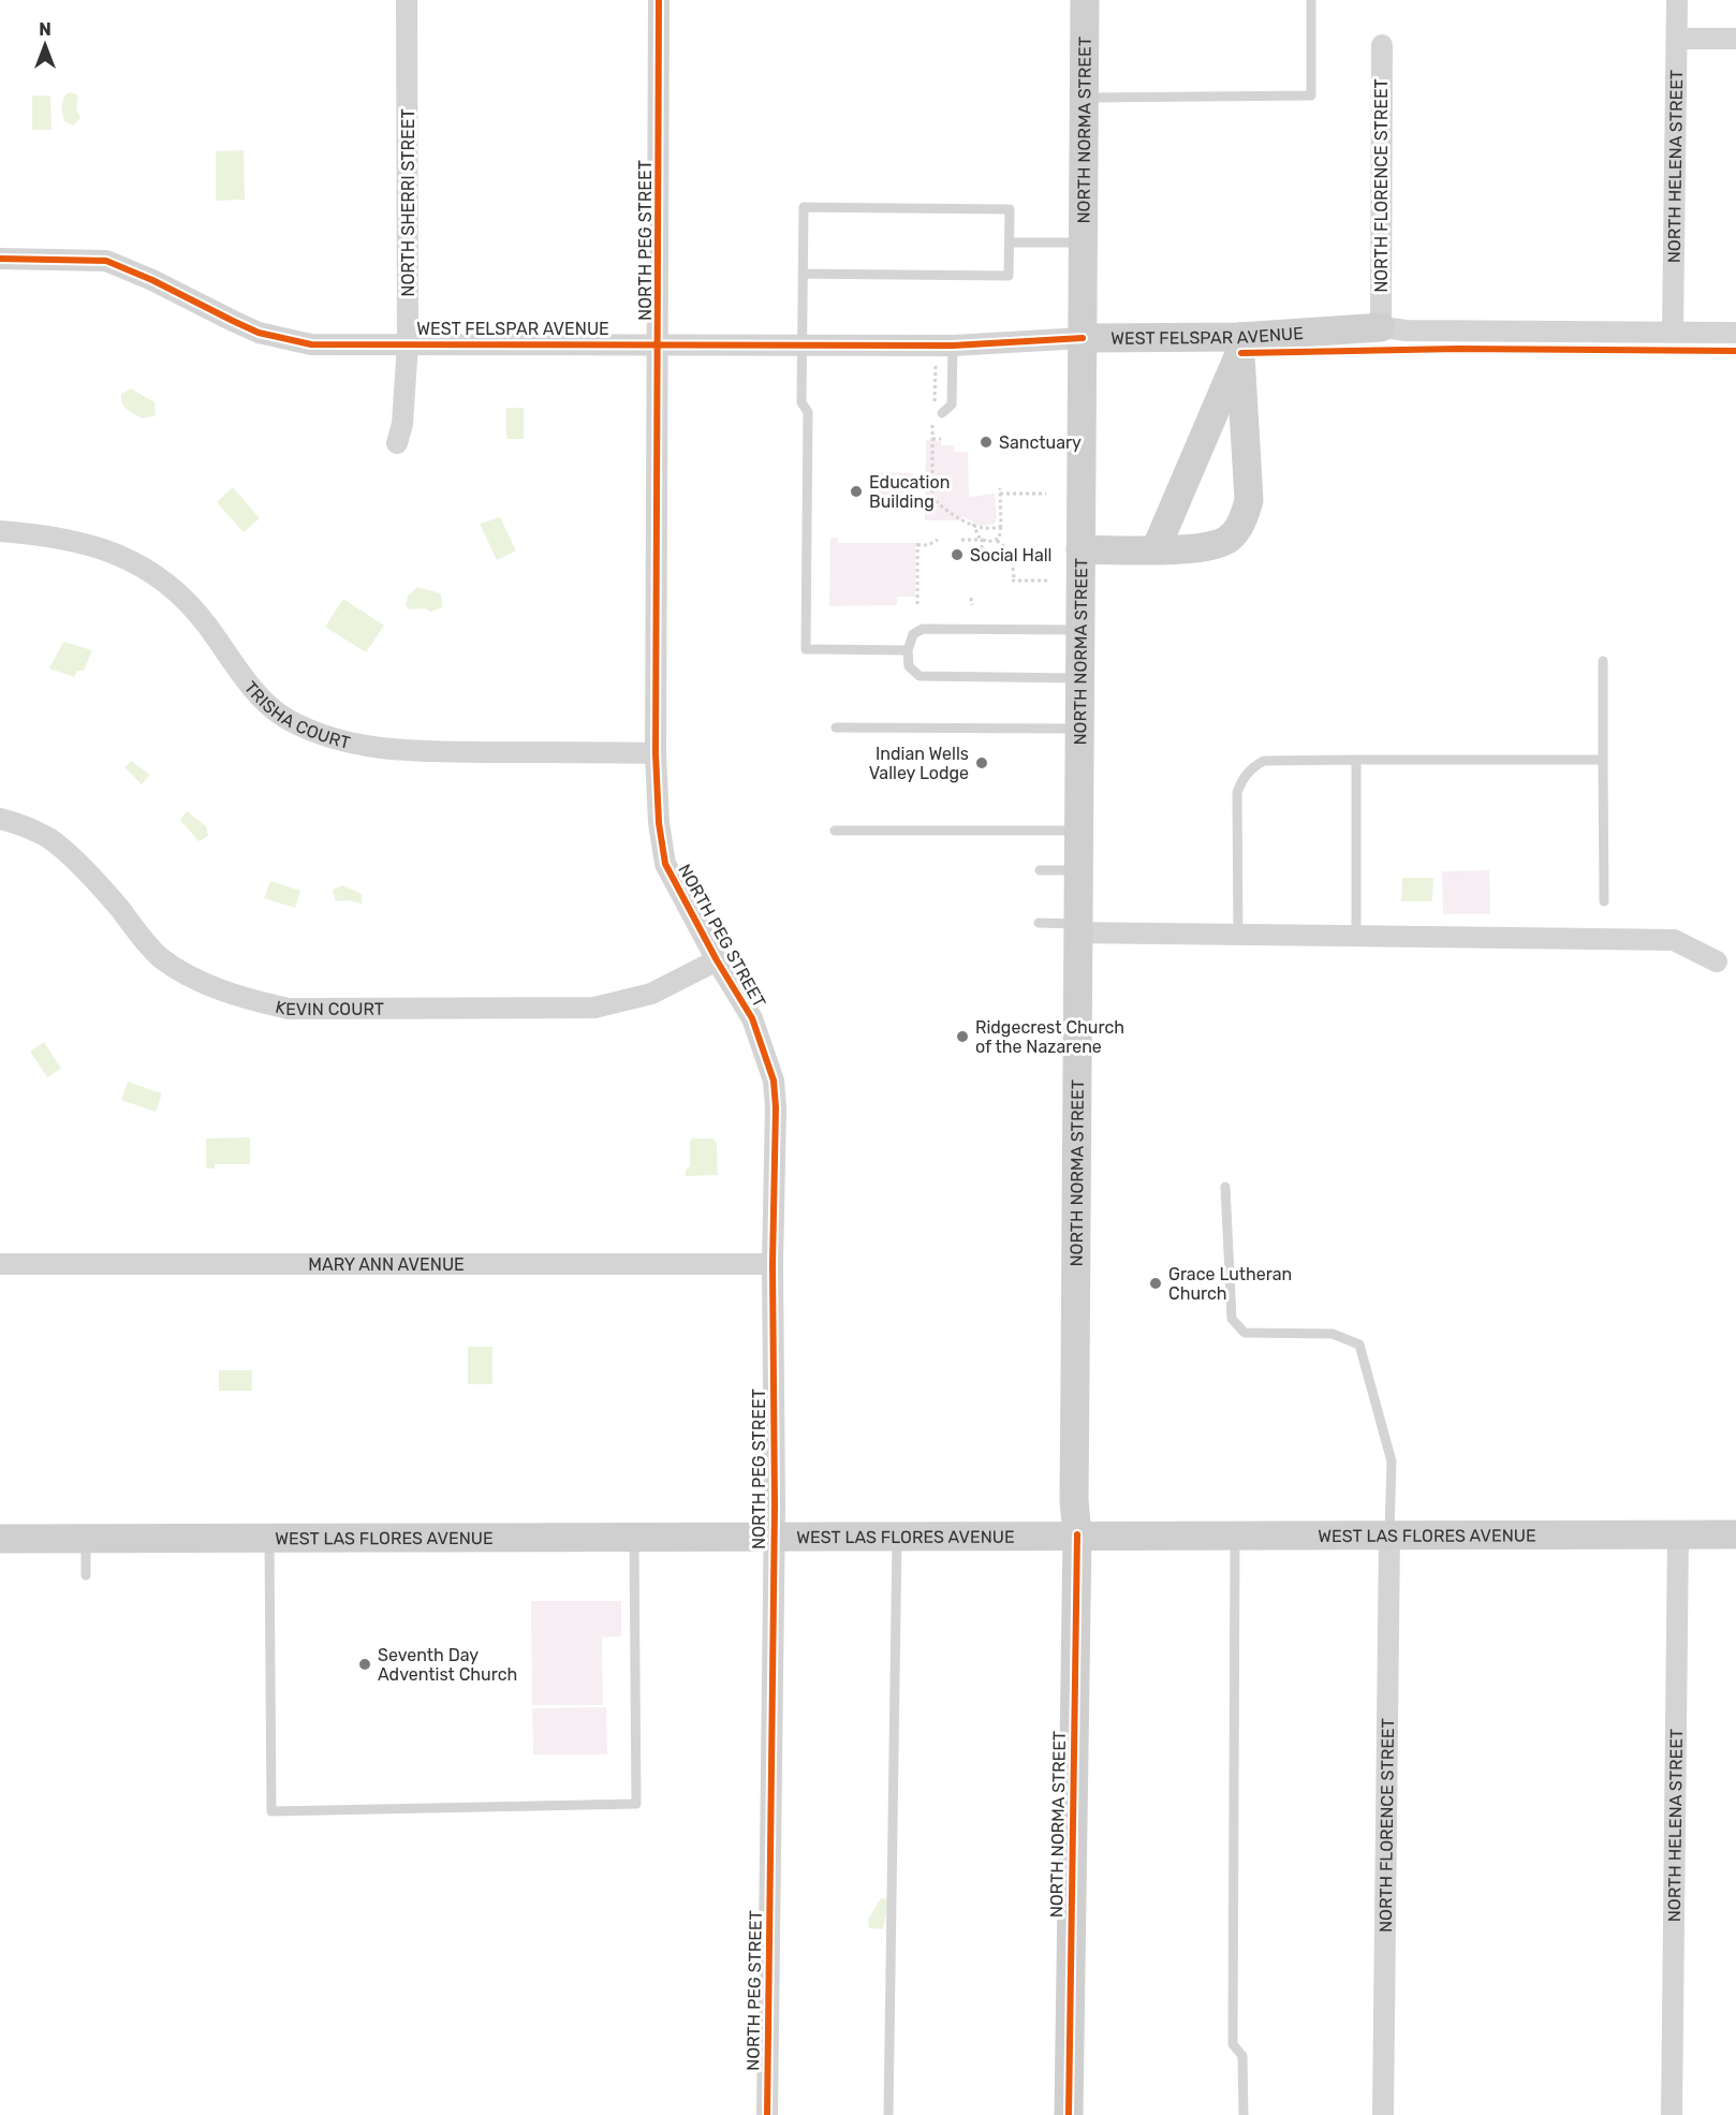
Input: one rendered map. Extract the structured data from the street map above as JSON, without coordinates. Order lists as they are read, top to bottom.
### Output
{
  "streets": {
    "main road": ["NORTH NORMA STREET", "WEST FELSPAR AVENUE", "WEST LAS FLORES AVENUE"],
    "street": [
      "NORTH HELENA STREET",
      "NORTH FLORENCE STREET",
      "NORTH SHERRI STREET",
      "NORTH PEG STREET",
      "TRISHA COURT",
      "KEVIN COURT",
      "MARY ANN AVENUE"
    ]
  },
  "crossings": [
    ["NORTH NORMA STREET", "WEST FELSPAR AVENUE"],
    ["NORTH NORMA STREET", "WEST LAS FLORES AVENUE"],
    ["NORTH HELENA STREET", "WEST FELSPAR AVENUE"],
    ["NORTH HELENA STREET", "WEST LAS FLORES AVENUE"],
    ["NORTH FLORENCE STREET", "WEST FELSPAR AVENUE"],
    ["NORTH FLORENCE STREET", "WEST LAS FLORES AVENUE"],
    ["NORTH SHERRI STREET", "WEST FELSPAR AVENUE"],
    ["NORTH PEG STREET", "WEST FELSPAR AVENUE"],
    ["NORTH PEG STREET", "TRISHA COURT"],
    ["NORTH PEG STREET", "KEVIN COURT"],
    ["NORTH PEG STREET", "MARY ANN AVENUE"],
    ["NORTH PEG STREET", "WEST LAS FLORES AVENUE"]
  ],
  "places": [
    "Sanctuary",
    "Education Building",
    "Social Hall",
    "Indian Wells Valley Lodge",
    "Ridgecrest Church of the Nazarene",
    "Grace Lutheran Church",
    "Seventh Day Adventist Church"
  ],
  "north": "top"
}
